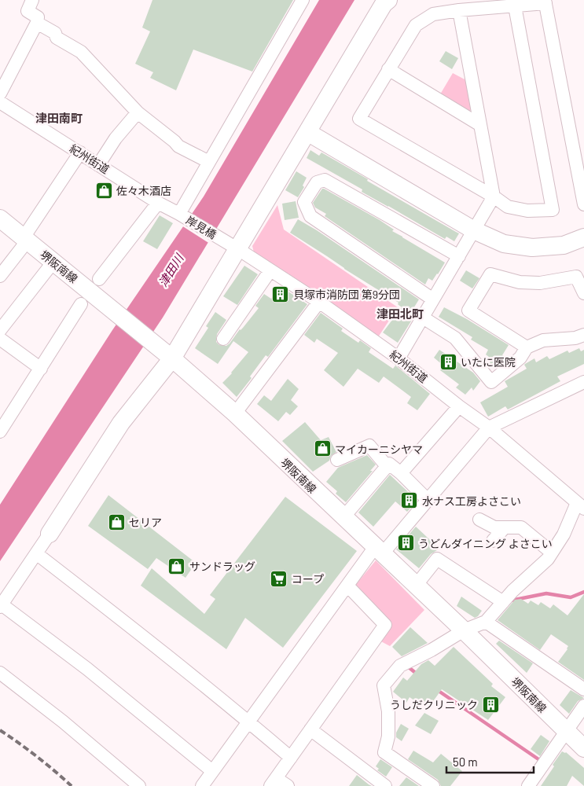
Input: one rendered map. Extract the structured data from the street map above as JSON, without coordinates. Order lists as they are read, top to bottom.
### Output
{
  "streets": {
    "street": ["紀州街道", "岸見橋", "堺阪南線"]
  },
  "crossings": [
    ["紀州街道", "岸見橋"]
  ],
  "districts": ["津田南町", "津田北町"],
  "water": ["津田川"],
  "places": {
    "shop": [
      "佐々木酒店",
      "マイカーニシヤマ",
      "セリア",
      "サンドラッグ"
    ],
    "building": [
      "貝塚市消防団 第9分団",
      "いたに医院",
      "水ナス工房よさこい",
      "うどんダイニング よさこい",
      "うしだクリニック"
    ],
    "supermarket": ["コープ"]
  },
  "scale_bar": "50 m"
}
